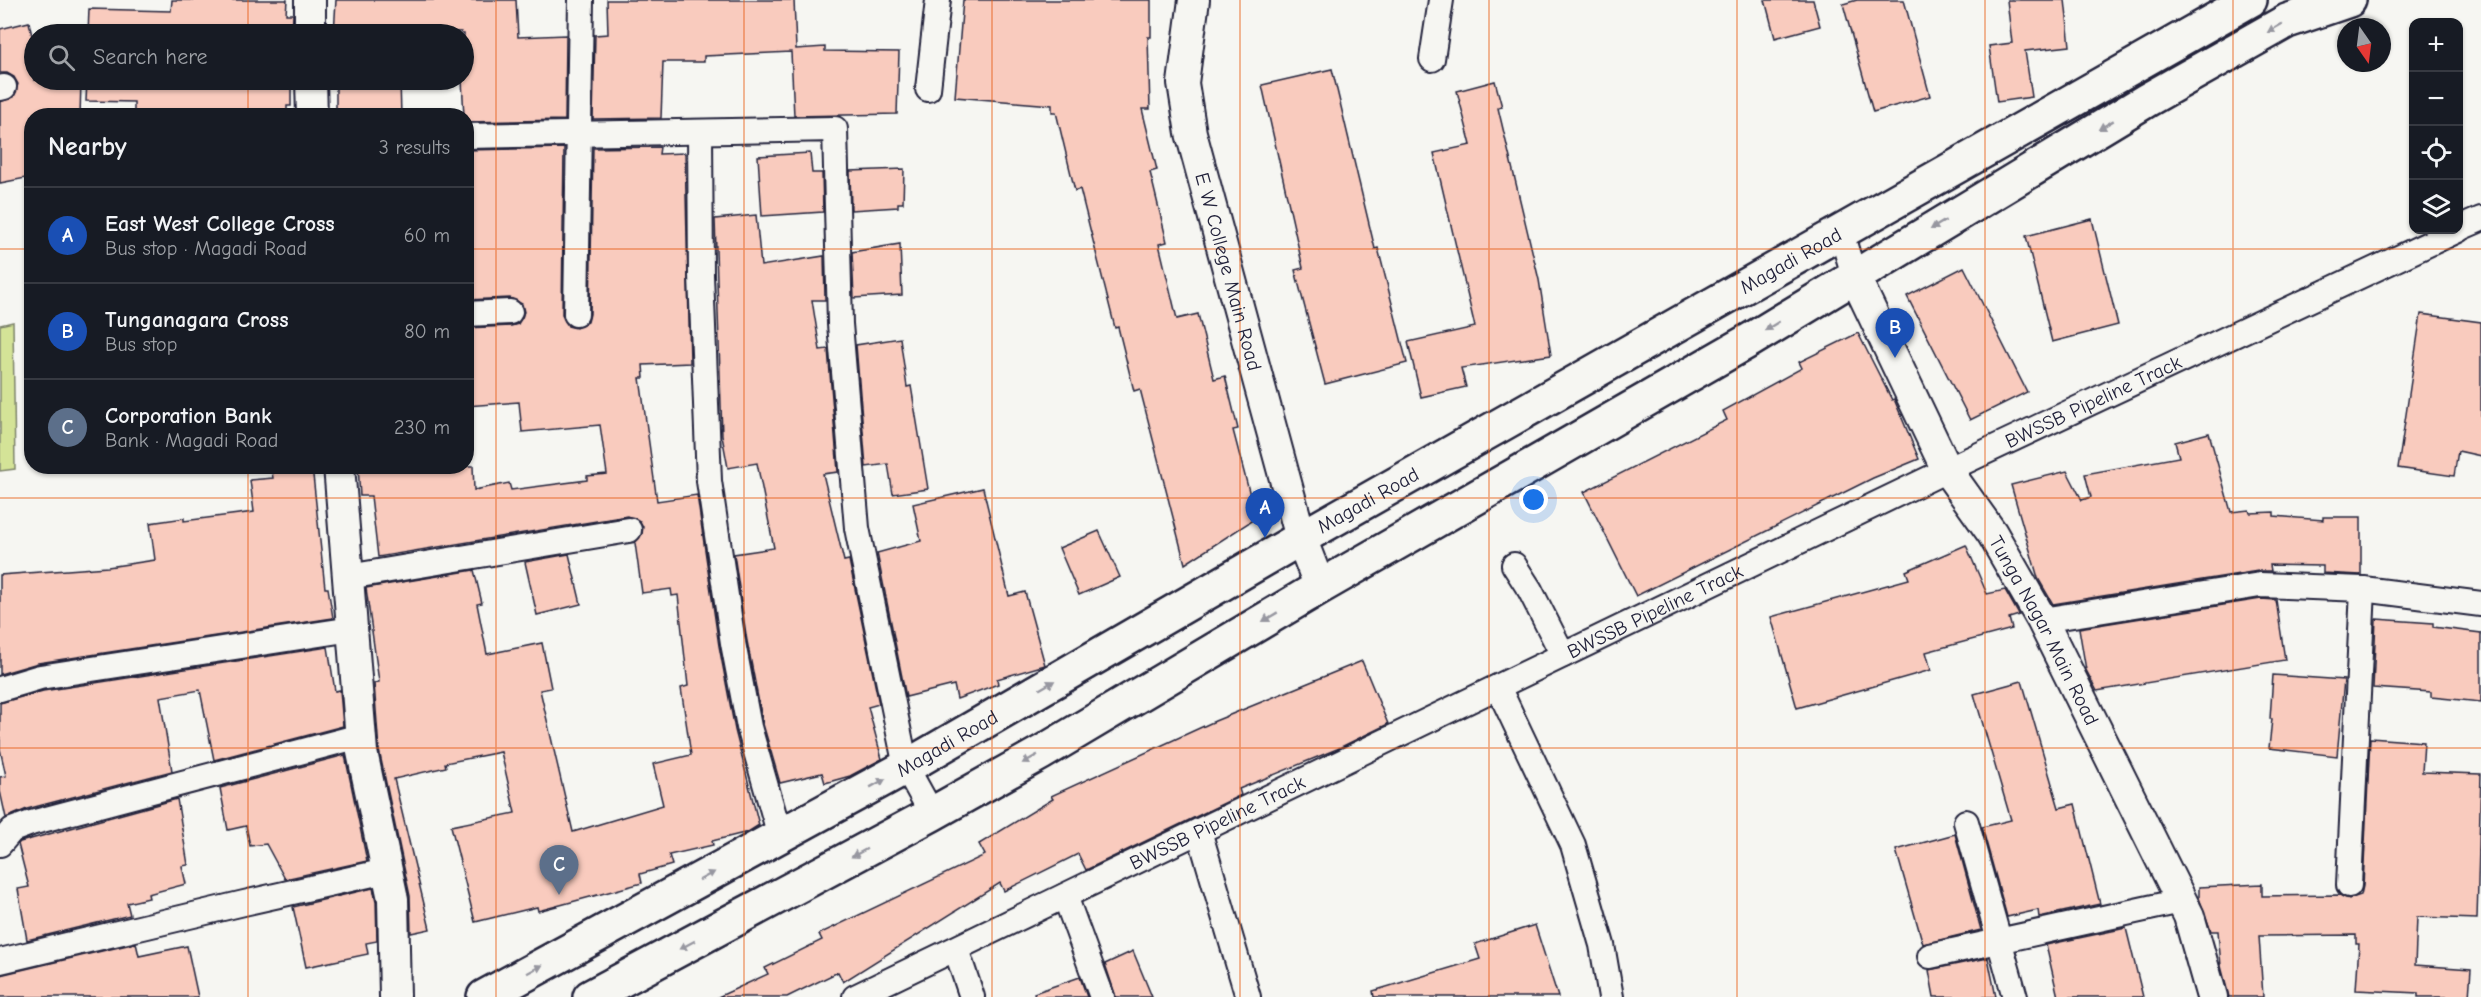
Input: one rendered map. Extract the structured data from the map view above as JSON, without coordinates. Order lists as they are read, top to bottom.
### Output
{
  "streets": {
    "main road": ["Magadi Road"],
    "street": ["E W College Main Road", "BWSSB Pipeline Track", "Tunga Nagar Main Road"]
  },
  "crossings": [
    ["Magadi Road", "E W College Main Road"],
    ["BWSSB Pipeline Track", "Tunga Nagar Main Road"]
  ],
  "north": "bottom",
  "page": {
    "map_buttons": ["+", "−"],
    "search": "Search here",
    "heading": ["Nearby", "3 results"],
    "list": [
      {
        "mark": "A",
        "name": "East West College Cross",
        "note": "Bus stop · Magadi Road",
        "value": "60 m"
      },
      {
        "mark": "B",
        "name": "Tunganagara Cross",
        "note": "Bus stop",
        "value": "80 m"
      },
      {
        "mark": "C",
        "name": "Corporation Bank",
        "note": "Bank · Magadi Road",
        "value": "230 m"
      }
    ],
    "pins": ["B", "A", "C"]
  }
}
